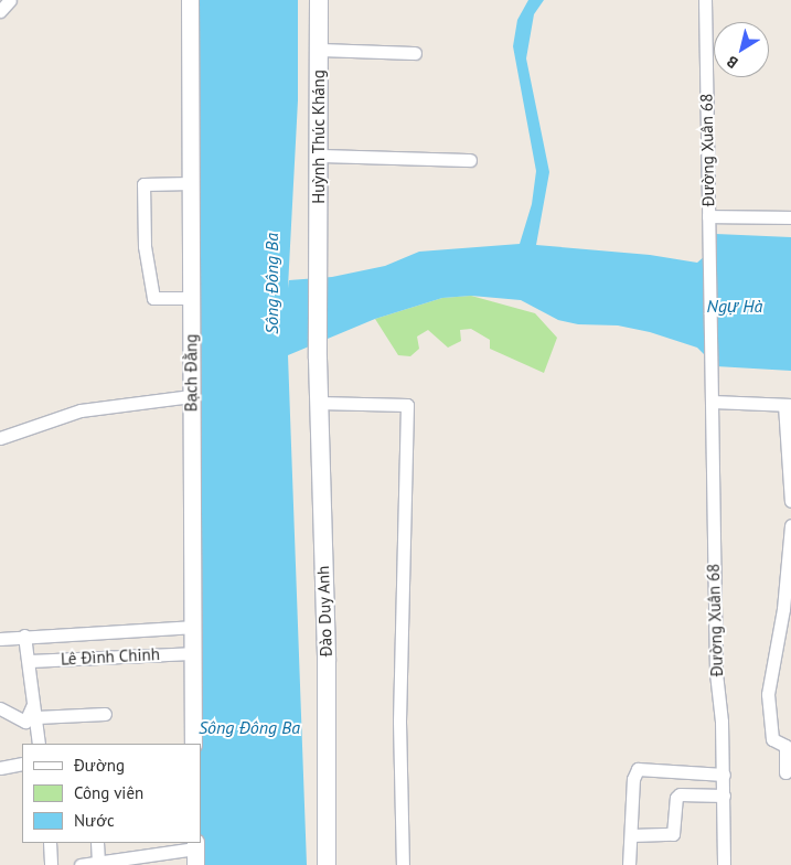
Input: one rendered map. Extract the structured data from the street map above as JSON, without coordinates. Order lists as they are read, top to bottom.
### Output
{
  "streets": {
    "main road": ["Huỳnh Thúc Kháng", "Đào Duy Anh"],
    "street": ["Đường Xuân 68", "Bạch Đằng", "Lê Đình Chinh"]
  },
  "crossings": [
    ["Huỳnh Thúc Kháng", "Đào Duy Anh"],
    ["Bạch Đằng", "Lê Đình Chinh"]
  ],
  "water": ["Sông Đông Ba", "Ngự Hà"],
  "legend": ["Đường", "Công viên", "Nước"],
  "north": "bottom left"
}
